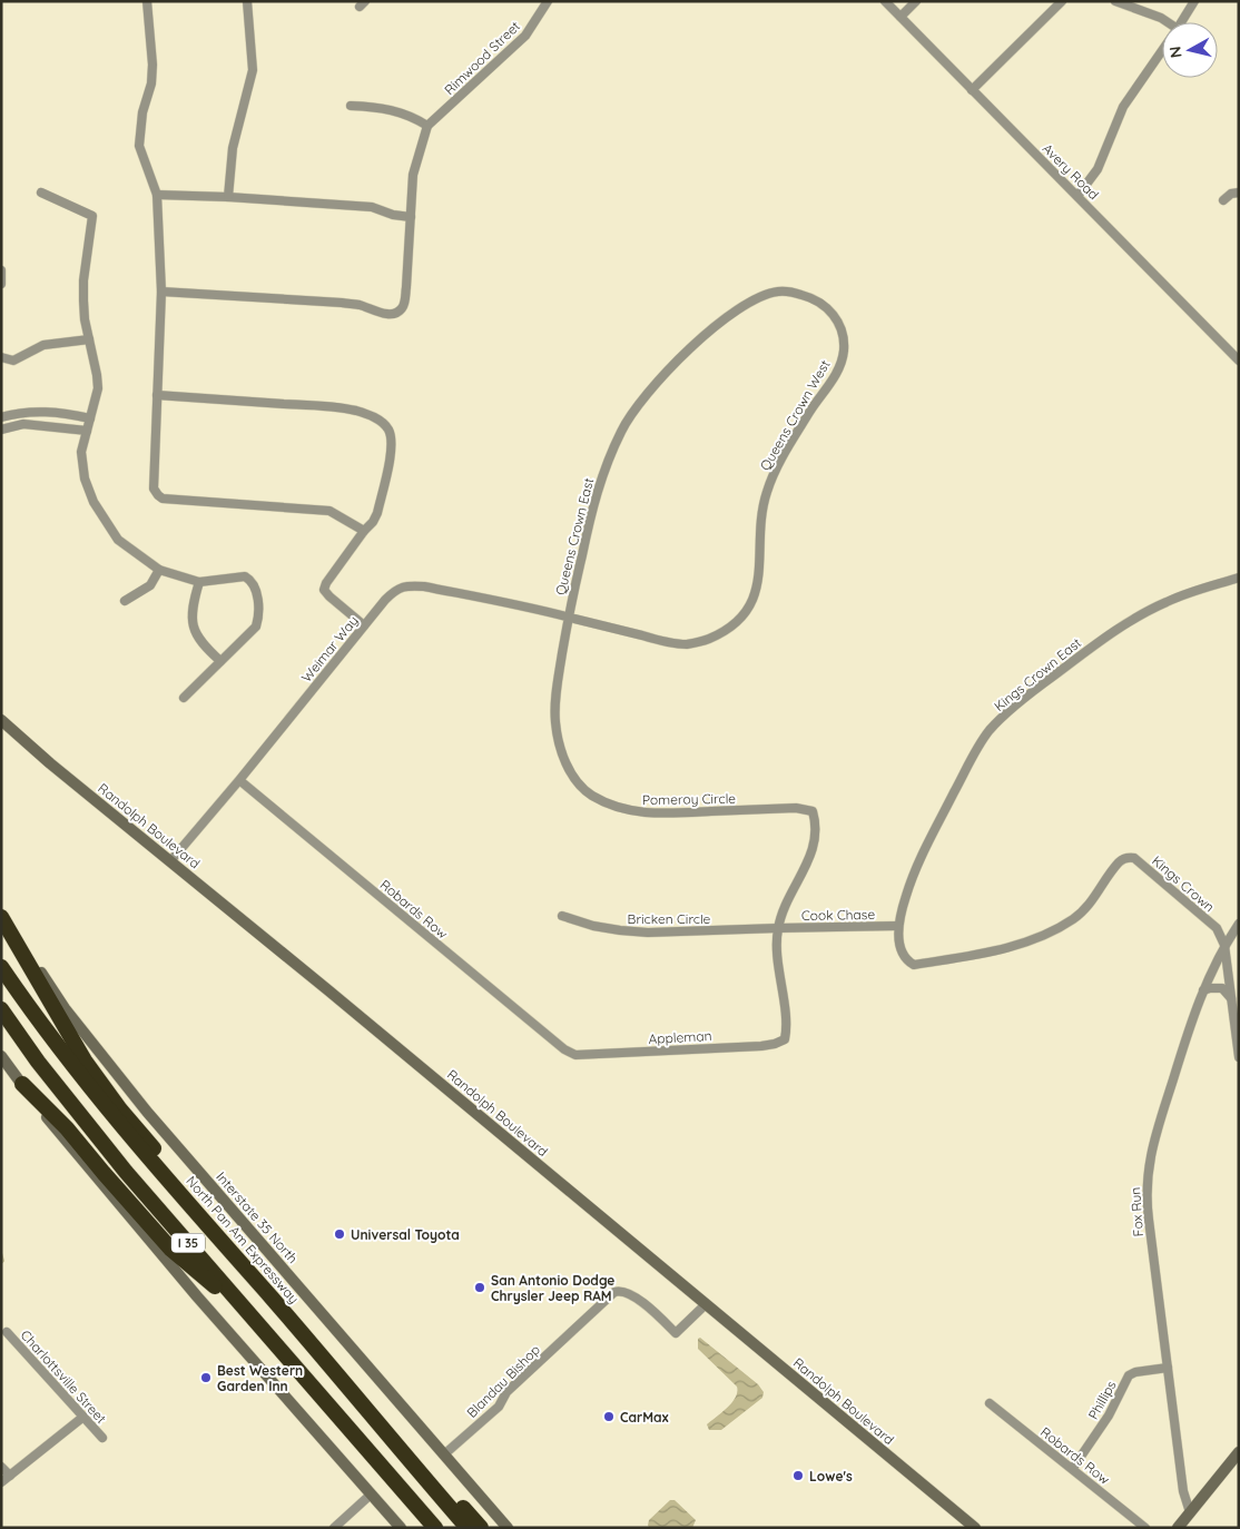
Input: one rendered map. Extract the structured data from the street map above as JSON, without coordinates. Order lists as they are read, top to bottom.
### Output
{
  "streets": {
    "highway": ["North Pan Am Expressway", "I 35"],
    "main road": ["Randolph Boulevard", "Interstate 35 North"],
    "street": [
      "Rimwood Street",
      "Avery Road",
      "Queens Crown West",
      "Queens Crown East",
      "Weimar Way",
      "Kings Crown East",
      "Pomeroy Circle",
      "Kings Crown",
      "Robards Row",
      "Cook Chase",
      "Bricken Circle",
      "Appleman",
      "Fox Run",
      "Charlottsville Street",
      "Blandau Bishop",
      "Phillips"
    ]
  },
  "crossings": [
    ["Queens Crown West", "Queens Crown East"],
    ["Queens Crown West", "Weimar Way"],
    ["Queens Crown West", "Pomeroy Circle"],
    ["Queens Crown East", "Weimar Way"],
    ["Queens Crown East", "Pomeroy Circle"],
    ["Weimar Way", "Pomeroy Circle"],
    ["Weimar Way", "Randolph Boulevard"],
    ["Weimar Way", "Robards Row"],
    ["Kings Crown East", "Kings Crown"],
    ["Kings Crown East", "Cook Chase"],
    ["Pomeroy Circle", "Cook Chase"],
    ["Pomeroy Circle", "Bricken Circle"],
    ["Pomeroy Circle", "Appleman"],
    ["Randolph Boulevard", "Blandau Bishop"],
    ["Kings Crown", "Cook Chase"],
    ["Kings Crown", "Fox Run"],
    ["Robards Row", "Appleman"],
    ["Robards Row", "Phillips"],
    ["Cook Chase", "Bricken Circle"],
    ["Cook Chase", "Appleman"],
    ["Bricken Circle", "Appleman"],
    ["Fox Run", "Phillips"],
    ["Interstate 35 North", "Blandau Bishop"]
  ],
  "places": [
    "Universal Toyota",
    "San Antonio Dodge Chrysler Jeep RAM",
    "Best Western Garden Inn",
    "CarMax",
    "Lowe's"
  ],
  "north": "left"
}
